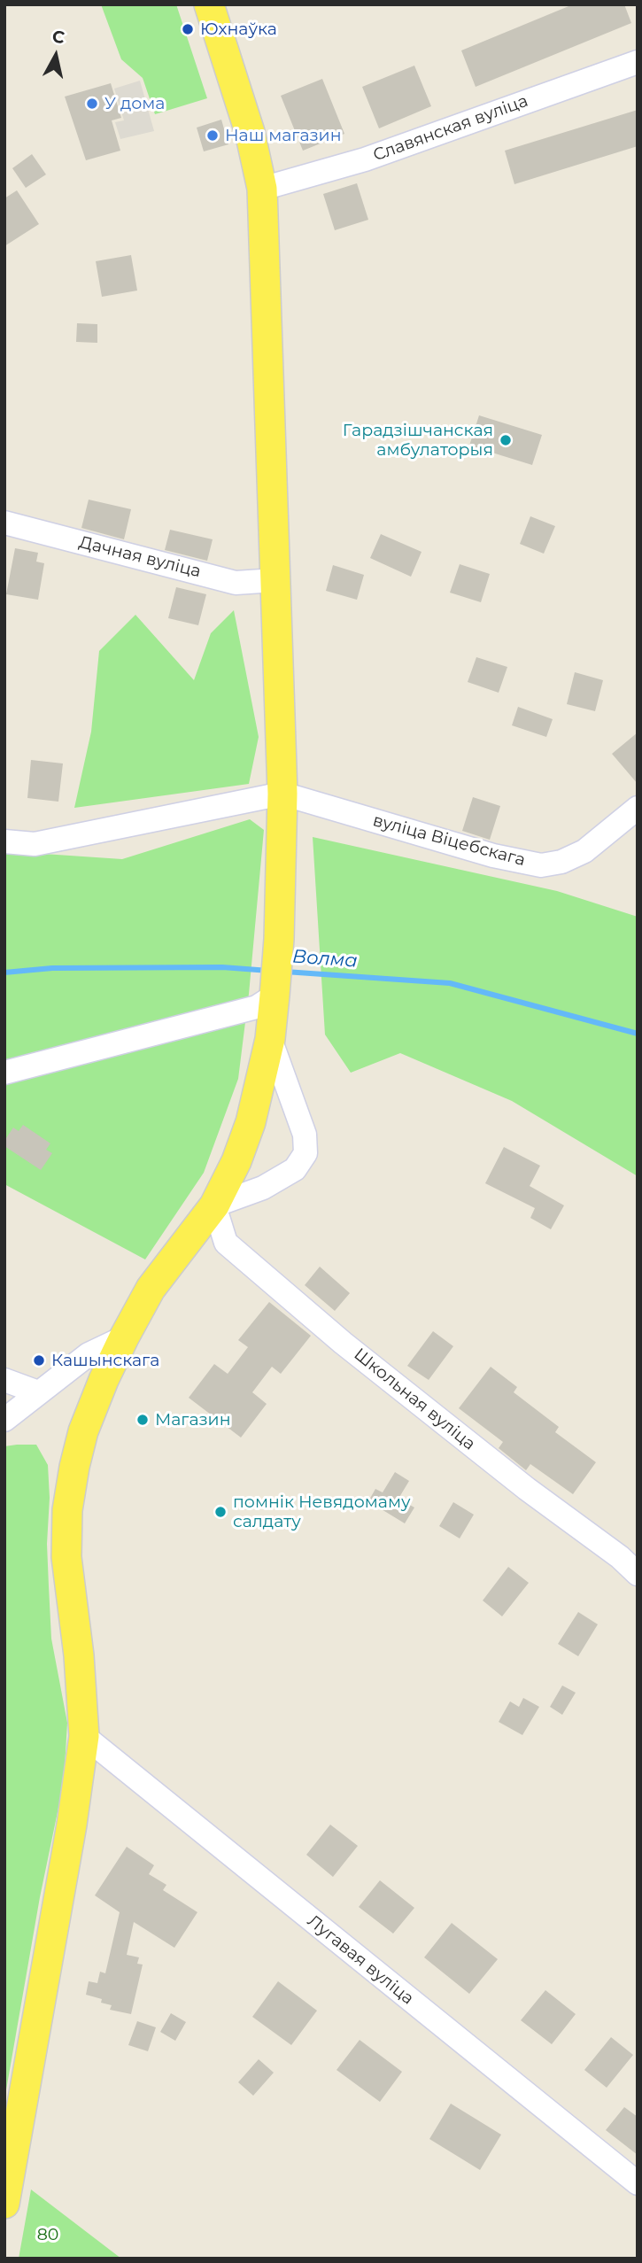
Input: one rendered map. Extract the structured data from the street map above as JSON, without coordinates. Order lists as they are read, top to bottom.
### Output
{
  "streets": {
    "street": [
      "Славянская вуліца",
      "Дачная вуліца",
      "вуліца Віцебскага",
      "Школьная вуліца",
      "Лугавая вуліца"
    ]
  },
  "water": ["Волма"],
  "parks": ["80"],
  "places": [
    "Юхнаўка",
    "У дома",
    "Наш магазин",
    "Гарадзішчанская амбулаторыя",
    "Кашынскага",
    "Магазин",
    "помнік Невядомаму салдату"
  ],
  "north": "top"
}
